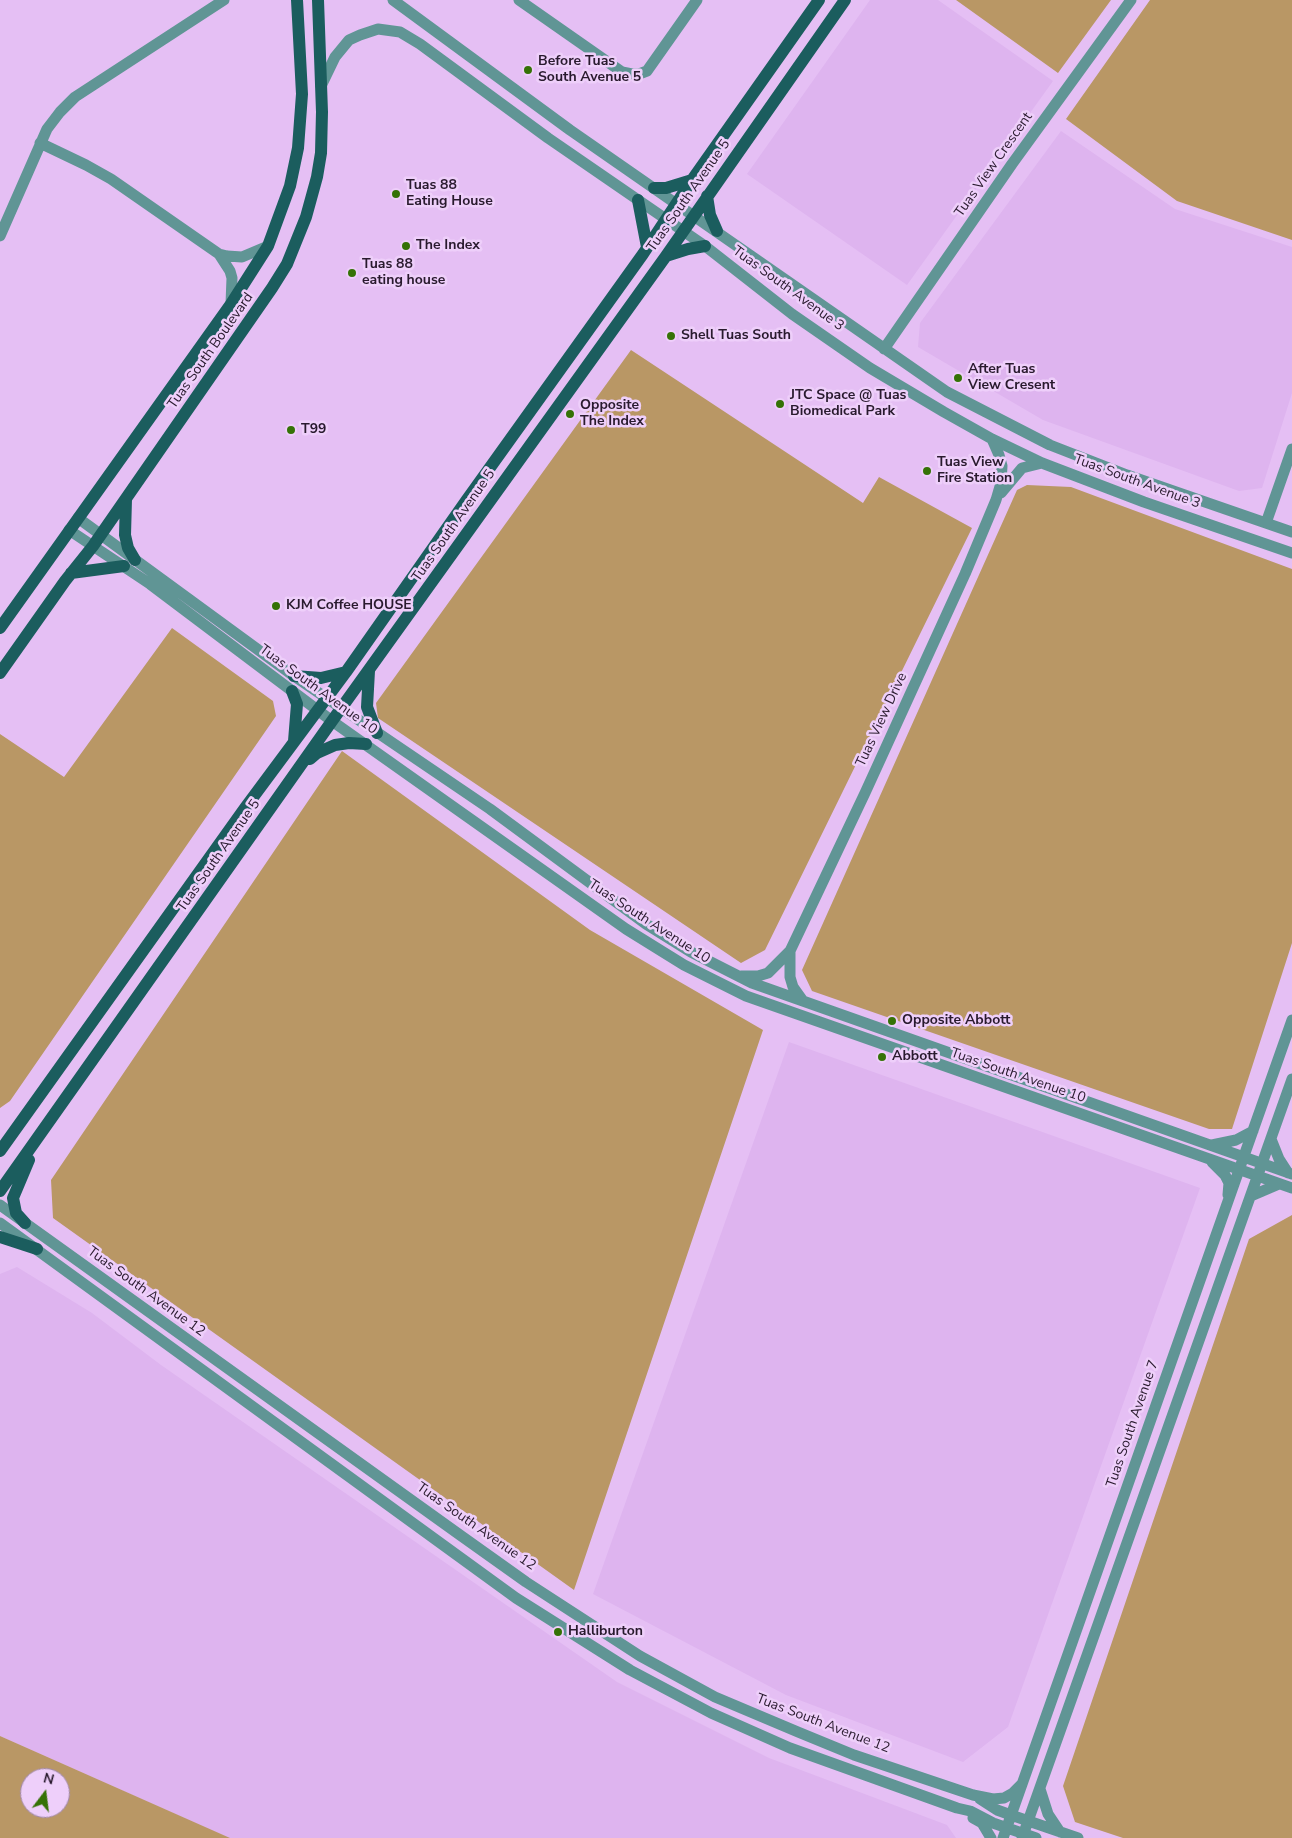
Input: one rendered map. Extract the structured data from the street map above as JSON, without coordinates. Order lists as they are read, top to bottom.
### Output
{
  "streets": {
    "main road": ["Tuas South Avenue 5", "Tuas South Boulevard"],
    "street": [
      "Tuas View Crescent",
      "Tuas South Avenue 3",
      "Tuas South Avenue 10",
      "Tuas View Drive",
      "Tuas South Avenue 12",
      "Tuas South Avenue 7"
    ]
  },
  "crossings": [
    ["Tuas View Crescent", "Tuas South Avenue 3"],
    ["Tuas South Avenue 5", "Tuas South Avenue 3"],
    ["Tuas South Avenue 5", "Tuas South Avenue 10"],
    ["Tuas South Avenue 3", "Tuas South Boulevard"],
    ["Tuas South Avenue 3", "Tuas View Drive"],
    ["Tuas South Boulevard", "Tuas South Avenue 10"],
    ["Tuas South Avenue 10", "Tuas View Drive"],
    ["Tuas South Avenue 10", "Tuas South Avenue 7"],
    ["Tuas South Avenue 12", "Tuas South Avenue 7"]
  ],
  "places": [
    "Before Tuas South Avenue 5",
    "Tuas 88 Eating House",
    "The Index",
    "Tuas 88 eating house",
    "Shell Tuas South",
    "After Tuas View Cresent",
    "JTC Space @ Tuas Biomedical Park",
    "Opposite The Index",
    "T99",
    "Tuas View Fire Station",
    "KJM Coffee HOUSE",
    "Opposite Abbott",
    "Abbott",
    "Halliburton"
  ],
  "north": "top"
}
